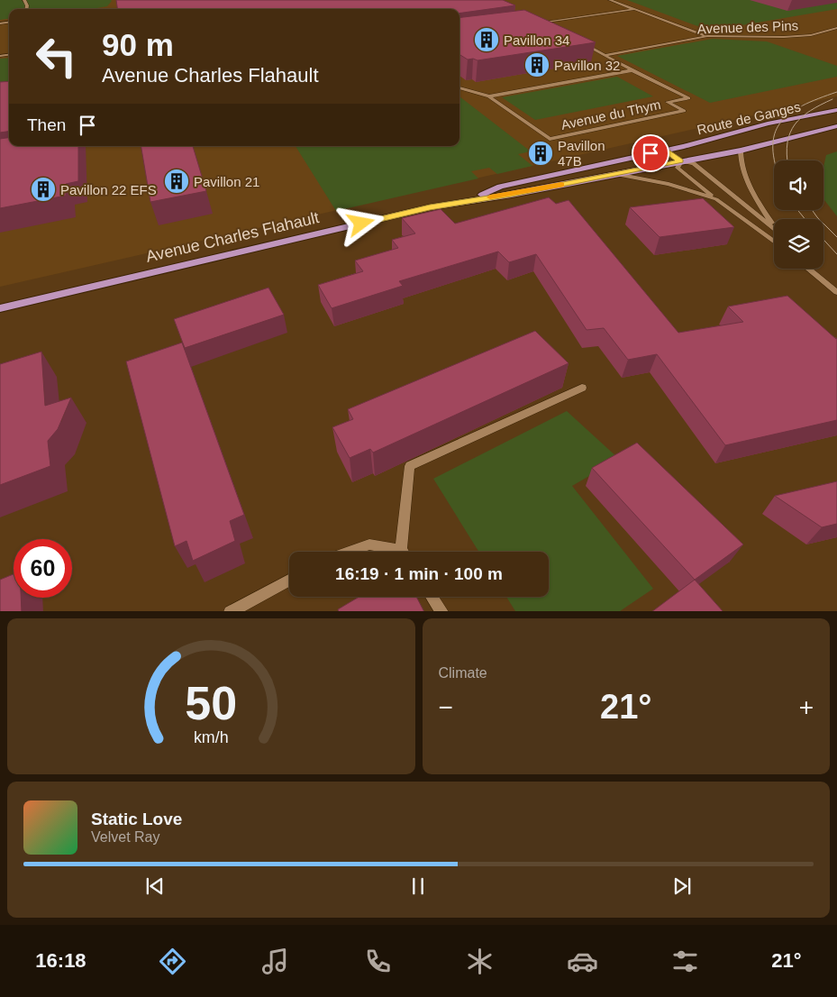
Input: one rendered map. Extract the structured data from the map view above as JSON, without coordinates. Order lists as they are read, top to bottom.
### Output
{
  "streets": {
    "main road": ["Route de Ganges", "Avenue Charles Flahault"],
    "street": ["Avenue des Pins", "Avenue du Thym"]
  },
  "crossings": [
    ["Avenue des Pins", "Avenue du Thym"],
    ["Route de Ganges", "Avenue Charles Flahault"]
  ],
  "places": {
    "building": [
      "Pavillon 34",
      "Pavillon 32",
      "Pavillon 47B",
      "Pavillon 21",
      "Pavillon 22 EFS"
    ]
  },
  "page": {
    "turn": ["90 m", "Avenue Charles Flahault"],
    "then": "Then",
    "limit": "60",
    "trip": "16:19 · 1 min · 100 m",
    "tile": "Climate",
    "heat": ["−", "21°", "+"],
    "song": ["Static Love", "Velvet Ray"],
    "tabs": ["16:18", "21°"],
    "gauge": ["50", "km/h"]
  }
}
